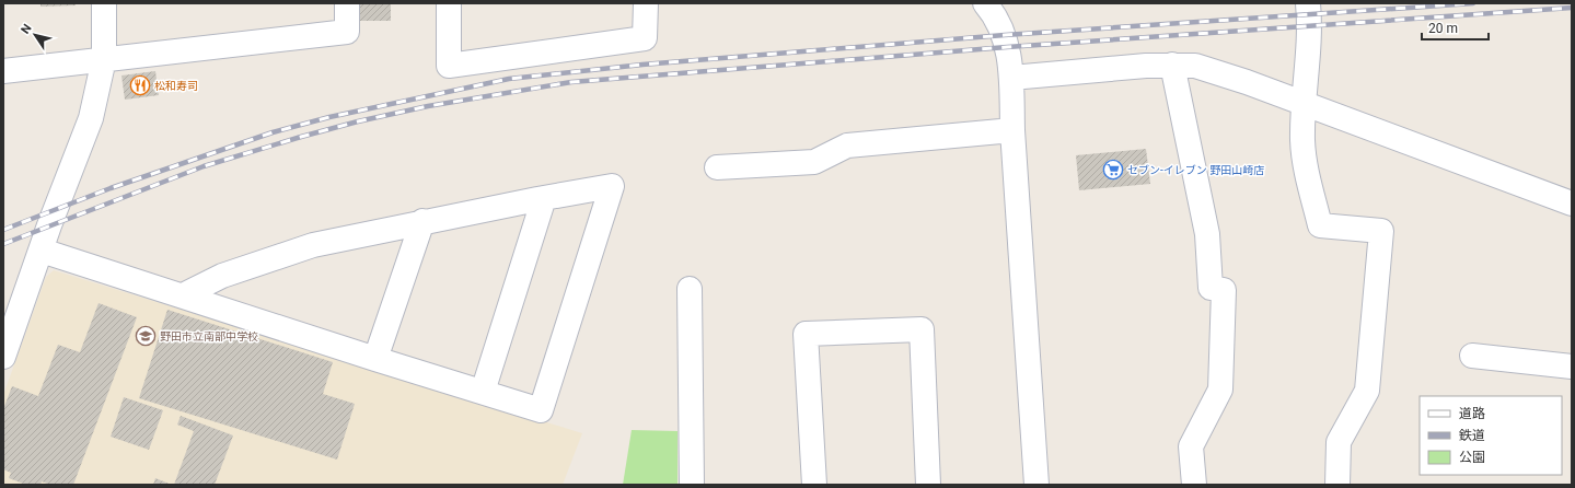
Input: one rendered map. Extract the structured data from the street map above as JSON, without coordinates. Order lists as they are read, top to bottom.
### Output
{
  "places": {
    "restaurant": ["松和寿司"],
    "supermarket": ["セブン-イレブン 野田山崎店"],
    "school or university": ["野田市立南部中学校"]
  },
  "legend": ["道路", "鉄道", "公園"],
  "scale_bar": "20 m",
  "north": "top left"
}
